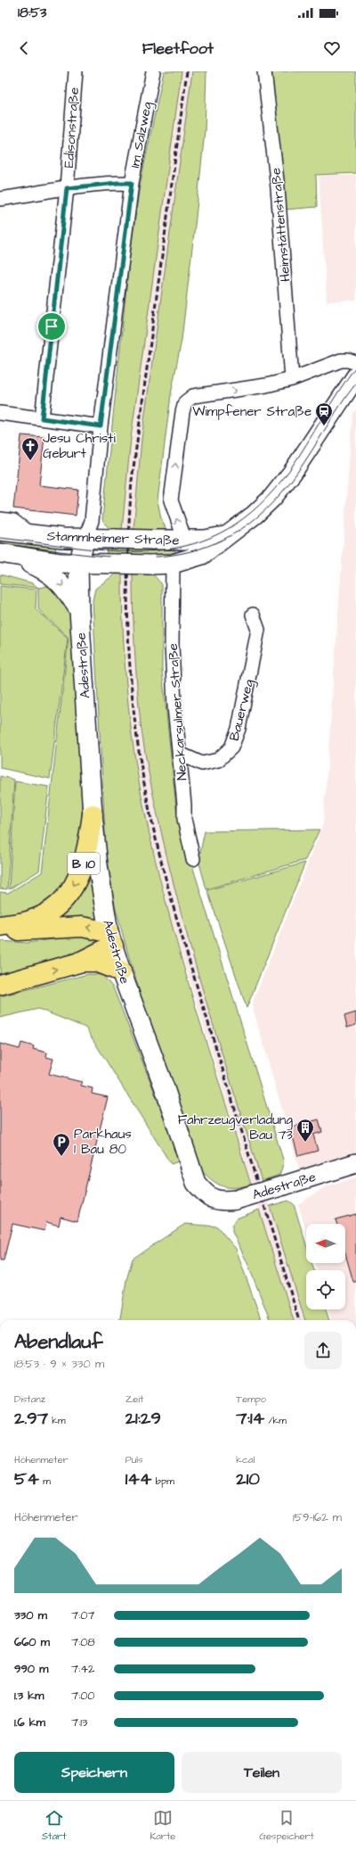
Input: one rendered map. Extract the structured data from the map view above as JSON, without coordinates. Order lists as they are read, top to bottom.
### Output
{
  "streets": {
    "highway": ["B 10"],
    "main road": ["Stammheimer Straße", "Adestraße"],
    "street": [
      "Edisonstraße",
      "Im Salzweg",
      "Heimstättenstraße",
      "Bauerweg",
      "Neckarsulmer Straße"
    ]
  },
  "crossings": [
    ["Im Salzweg", "Stammheimer Straße"],
    ["Im Salzweg", "Adestraße"],
    ["Stammheimer Straße", "Adestraße"],
    ["Stammheimer Straße", "Neckarsulmer Straße"],
    ["Adestraße", "B 10"],
    ["Bauerweg", "Neckarsulmer Straße"]
  ],
  "places": {
    "station": ["Wimpfener Straße"],
    "church": ["Jesu Christi Geburt"],
    "building": ["Fahrzeugverladung Bau 73"],
    "parking": ["Parkhaus 1 Bau 80"]
  },
  "north": "left",
  "page": {
    "status": "18:53",
    "header": "Fleetfoot",
    "heading": ["Abendlauf", "18:53 · 9 × 330 m"],
    "stats": [
      ["Distanz", "2.97 km"],
      ["Zeit", "21:29"],
      ["Tempo", "7:14 /km"],
      ["Höhenmeter", "54 m"],
      ["Puls", "144 bpm"],
      ["kcal", "210"]
    ],
    "chart": ["Höhenmeter", "159–162 m"],
    "list": [
      {
        "name": "330 m",
        "note": "7:07"
      },
      {
        "name": "660 m",
        "note": "7:08"
      },
      {
        "name": "990 m",
        "note": "7:42"
      },
      {
        "name": "1.3 km",
        "note": "7:00"
      },
      {
        "name": "1.6 km",
        "note": "7:13"
      }
    ],
    "buttons": ["Speichern", "Teilen"],
    "tabs": ["Start", "Karte", "Gespeichert"]
  }
}
